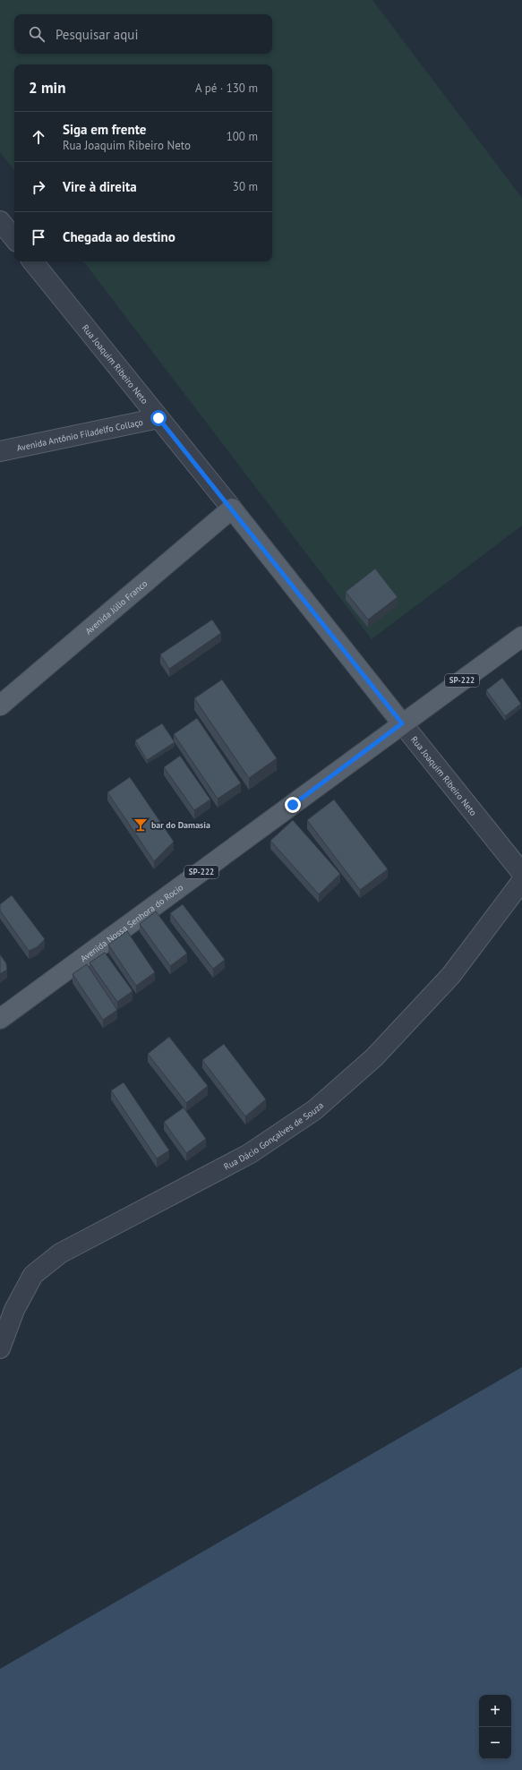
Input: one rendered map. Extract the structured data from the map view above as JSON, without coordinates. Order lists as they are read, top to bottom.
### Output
{
  "streets": {
    "main road": [
      "Rua Joaquim Ribeiro Neto",
      "Avenida Júlio Franco",
      "SP-222",
      "Avenida Nossa Senhora do Rocio"
    ],
    "street": ["Avenida Antônio Filadelfo Collaço", "Rua Dácio Gonçalves de Souza"]
  },
  "crossings": [
    ["Rua Joaquim Ribeiro Neto", "Avenida Antônio Filadelfo Collaço"],
    ["Rua Joaquim Ribeiro Neto", "Avenida Júlio Franco"],
    ["Rua Joaquim Ribeiro Neto", "SP-222"],
    ["Rua Joaquim Ribeiro Neto", "Avenida Nossa Senhora do Rocio"],
    ["SP-222", "Avenida Nossa Senhora do Rocio"]
  ],
  "places": {
    "bar": ["bar do Damasia"]
  },
  "page": {
    "search": "Pesquisar aqui",
    "heading": ["2 min", "A pé · 130 m"],
    "list": [
      ["Siga em frente", "Rua Joaquim Ribeiro Neto", "100 m"],
      ["Vire à direita", "30 m"],
      "Chegada ao destino"
    ],
    "map_buttons": ["+", "−"]
  }
}
